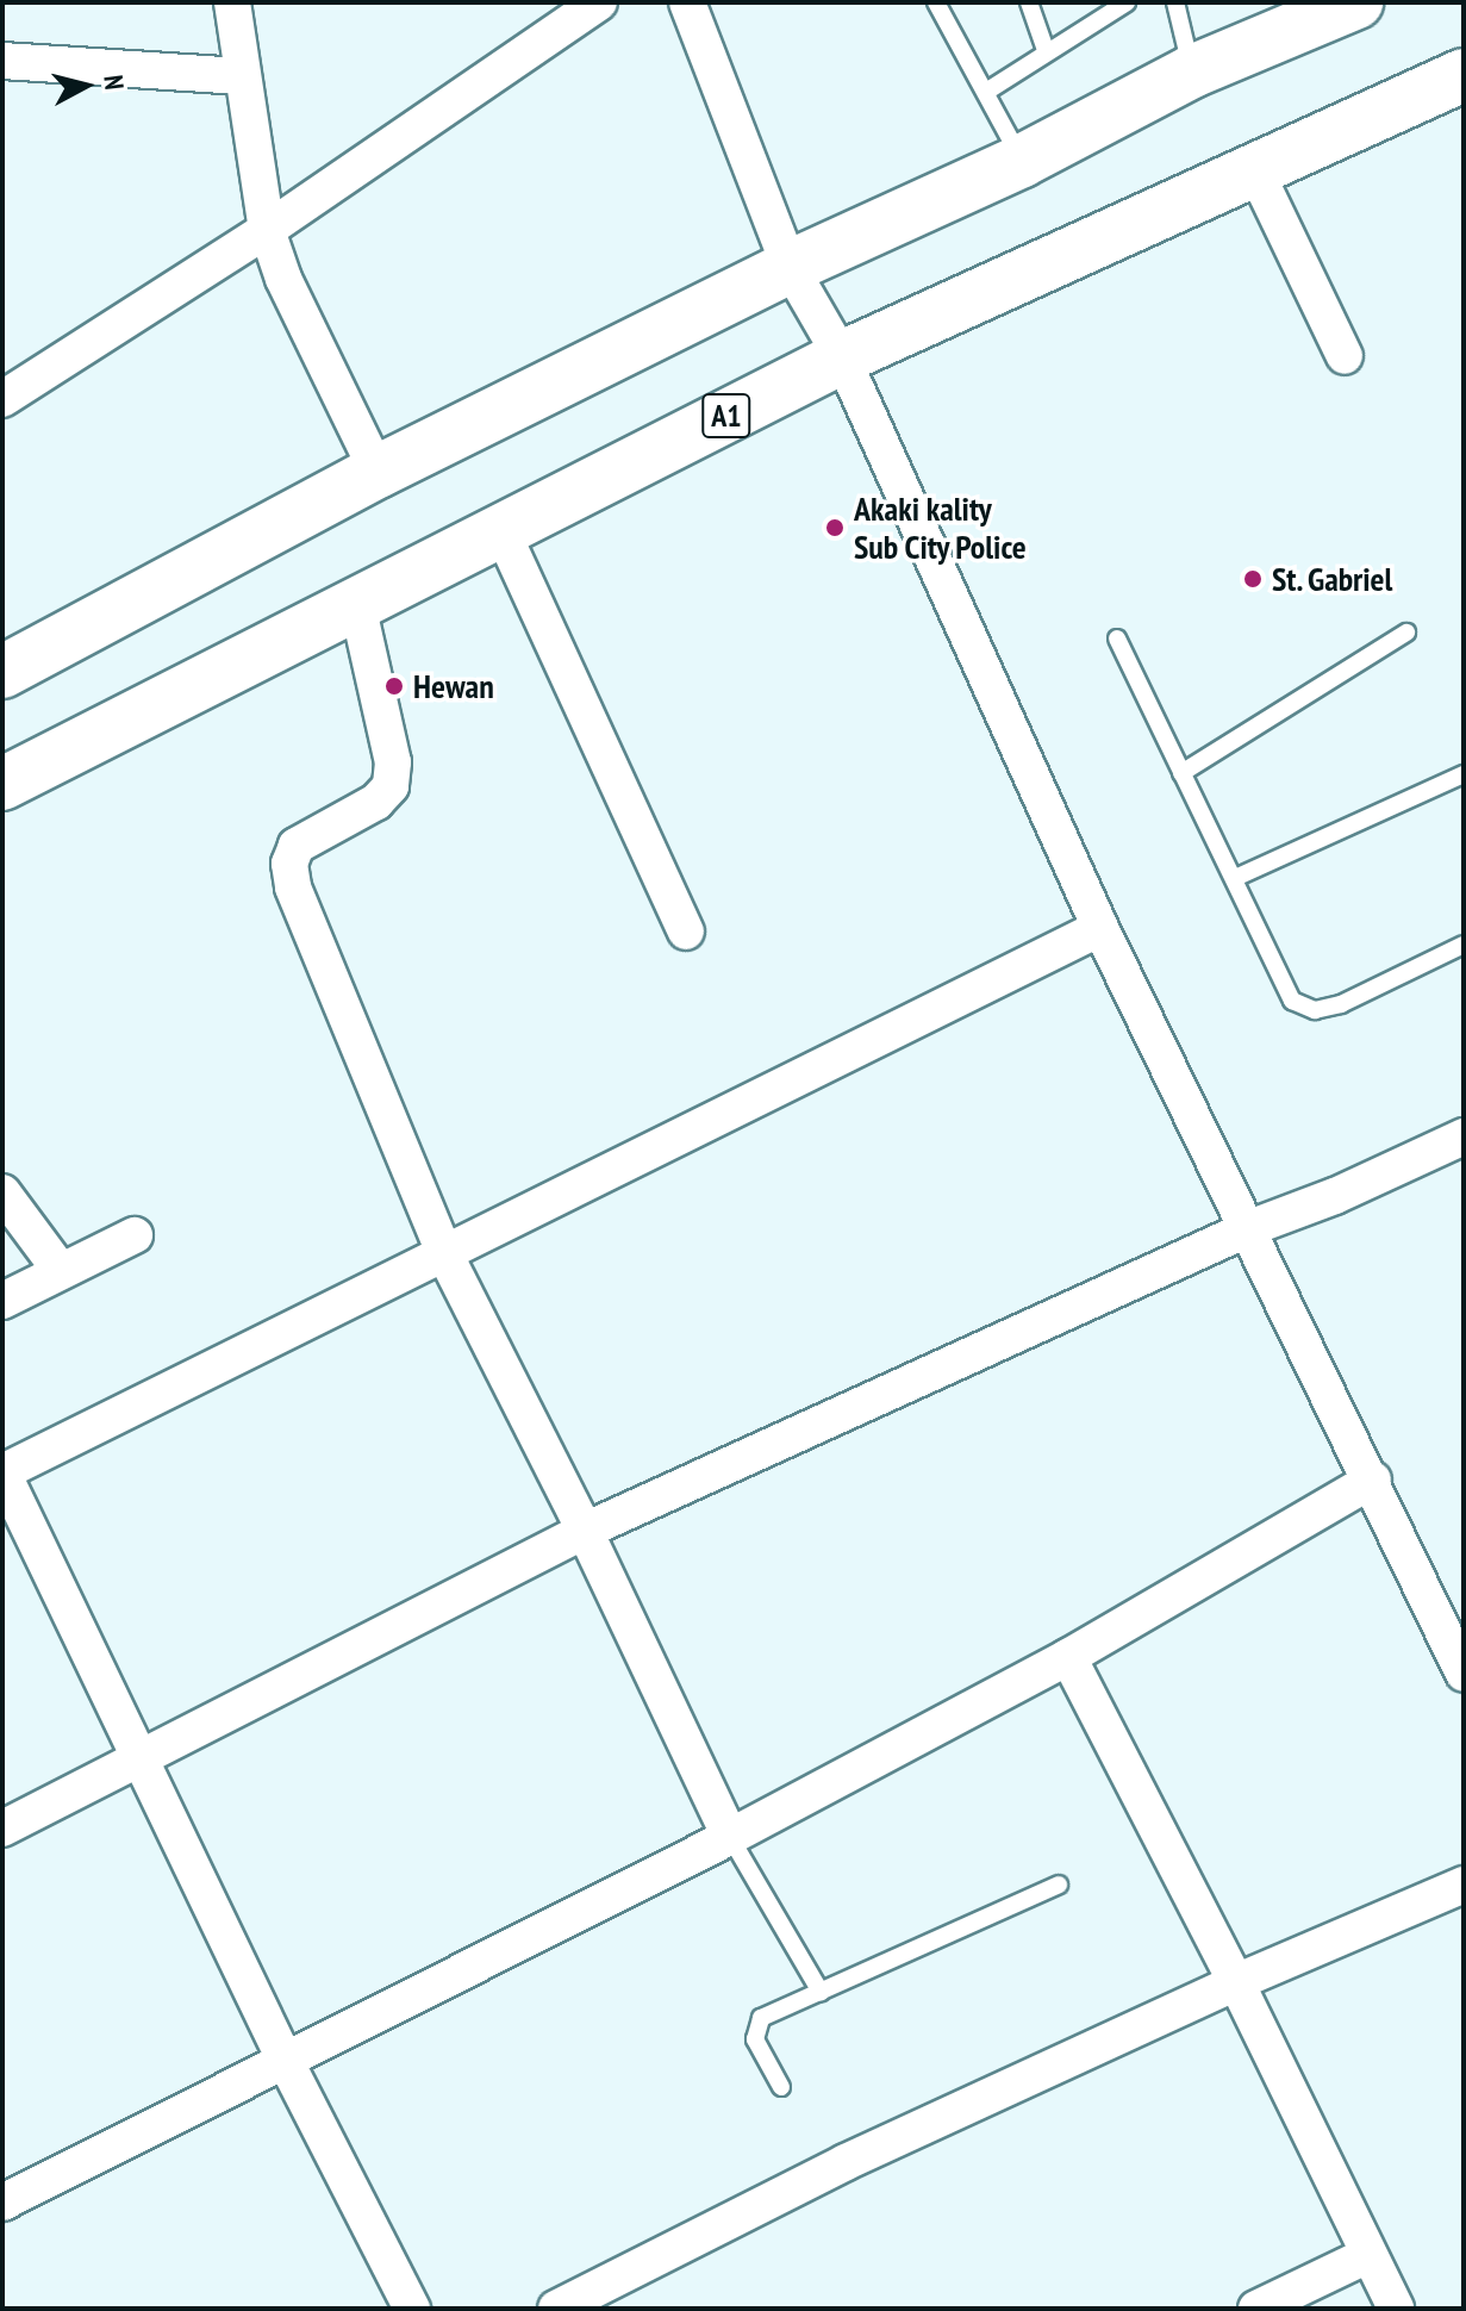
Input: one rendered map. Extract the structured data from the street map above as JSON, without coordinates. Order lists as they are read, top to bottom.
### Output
{
  "streets": {
    "main road": ["A1"]
  },
  "places": ["Akaki kality Sub City Police", "St. Gabriel", "Hewan"],
  "north": "right"
}
